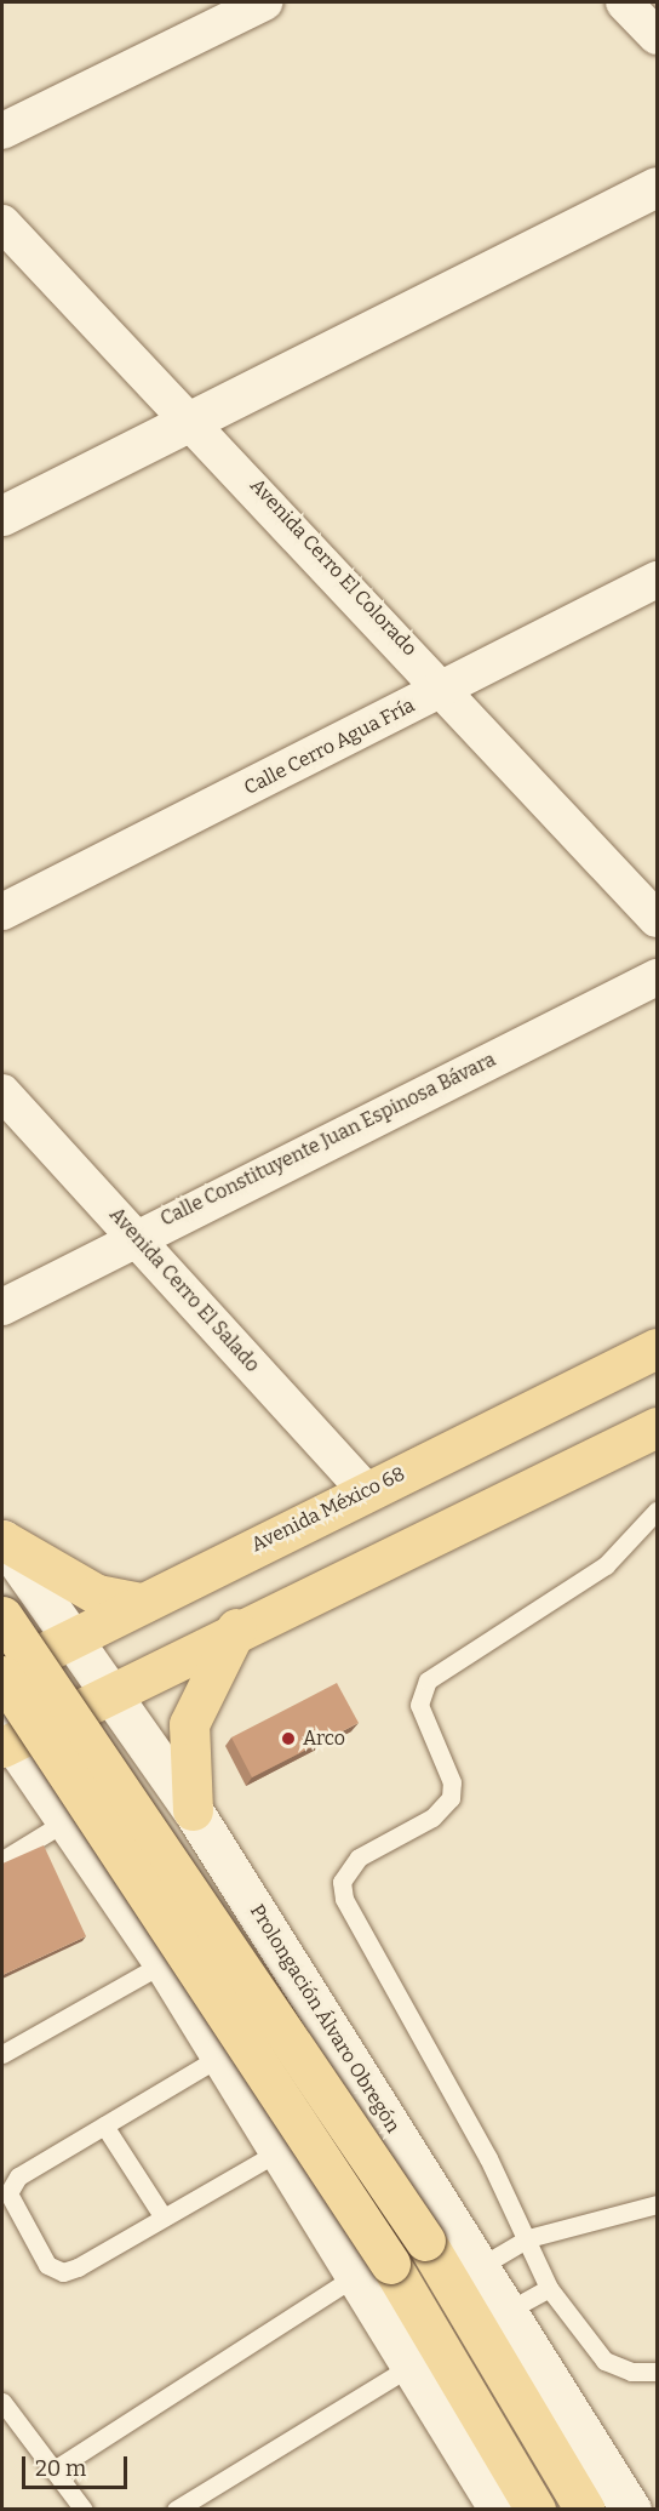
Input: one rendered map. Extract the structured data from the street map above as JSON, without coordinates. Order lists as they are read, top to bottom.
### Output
{
  "streets": {
    "main road": ["Avenida México 68", "Prolongación Álvaro Obregón"],
    "street": [
      "Avenida Cerro El Colorado",
      "Calle Cerro Agua Fría",
      "Calle Constituyente Juan Espinosa Bávara",
      "Avenida Cerro El Salado"
    ]
  },
  "crossings": [
    ["Avenida Cerro El Colorado", "Calle Cerro Agua Fría"],
    ["Calle Constituyente Juan Espinosa Bávara", "Avenida Cerro El Salado"],
    ["Avenida Cerro El Salado", "Avenida México 68"],
    ["Avenida México 68", "Prolongación Álvaro Obregón"]
  ],
  "places": ["Arco"],
  "scale_bar": "20 m"
}
